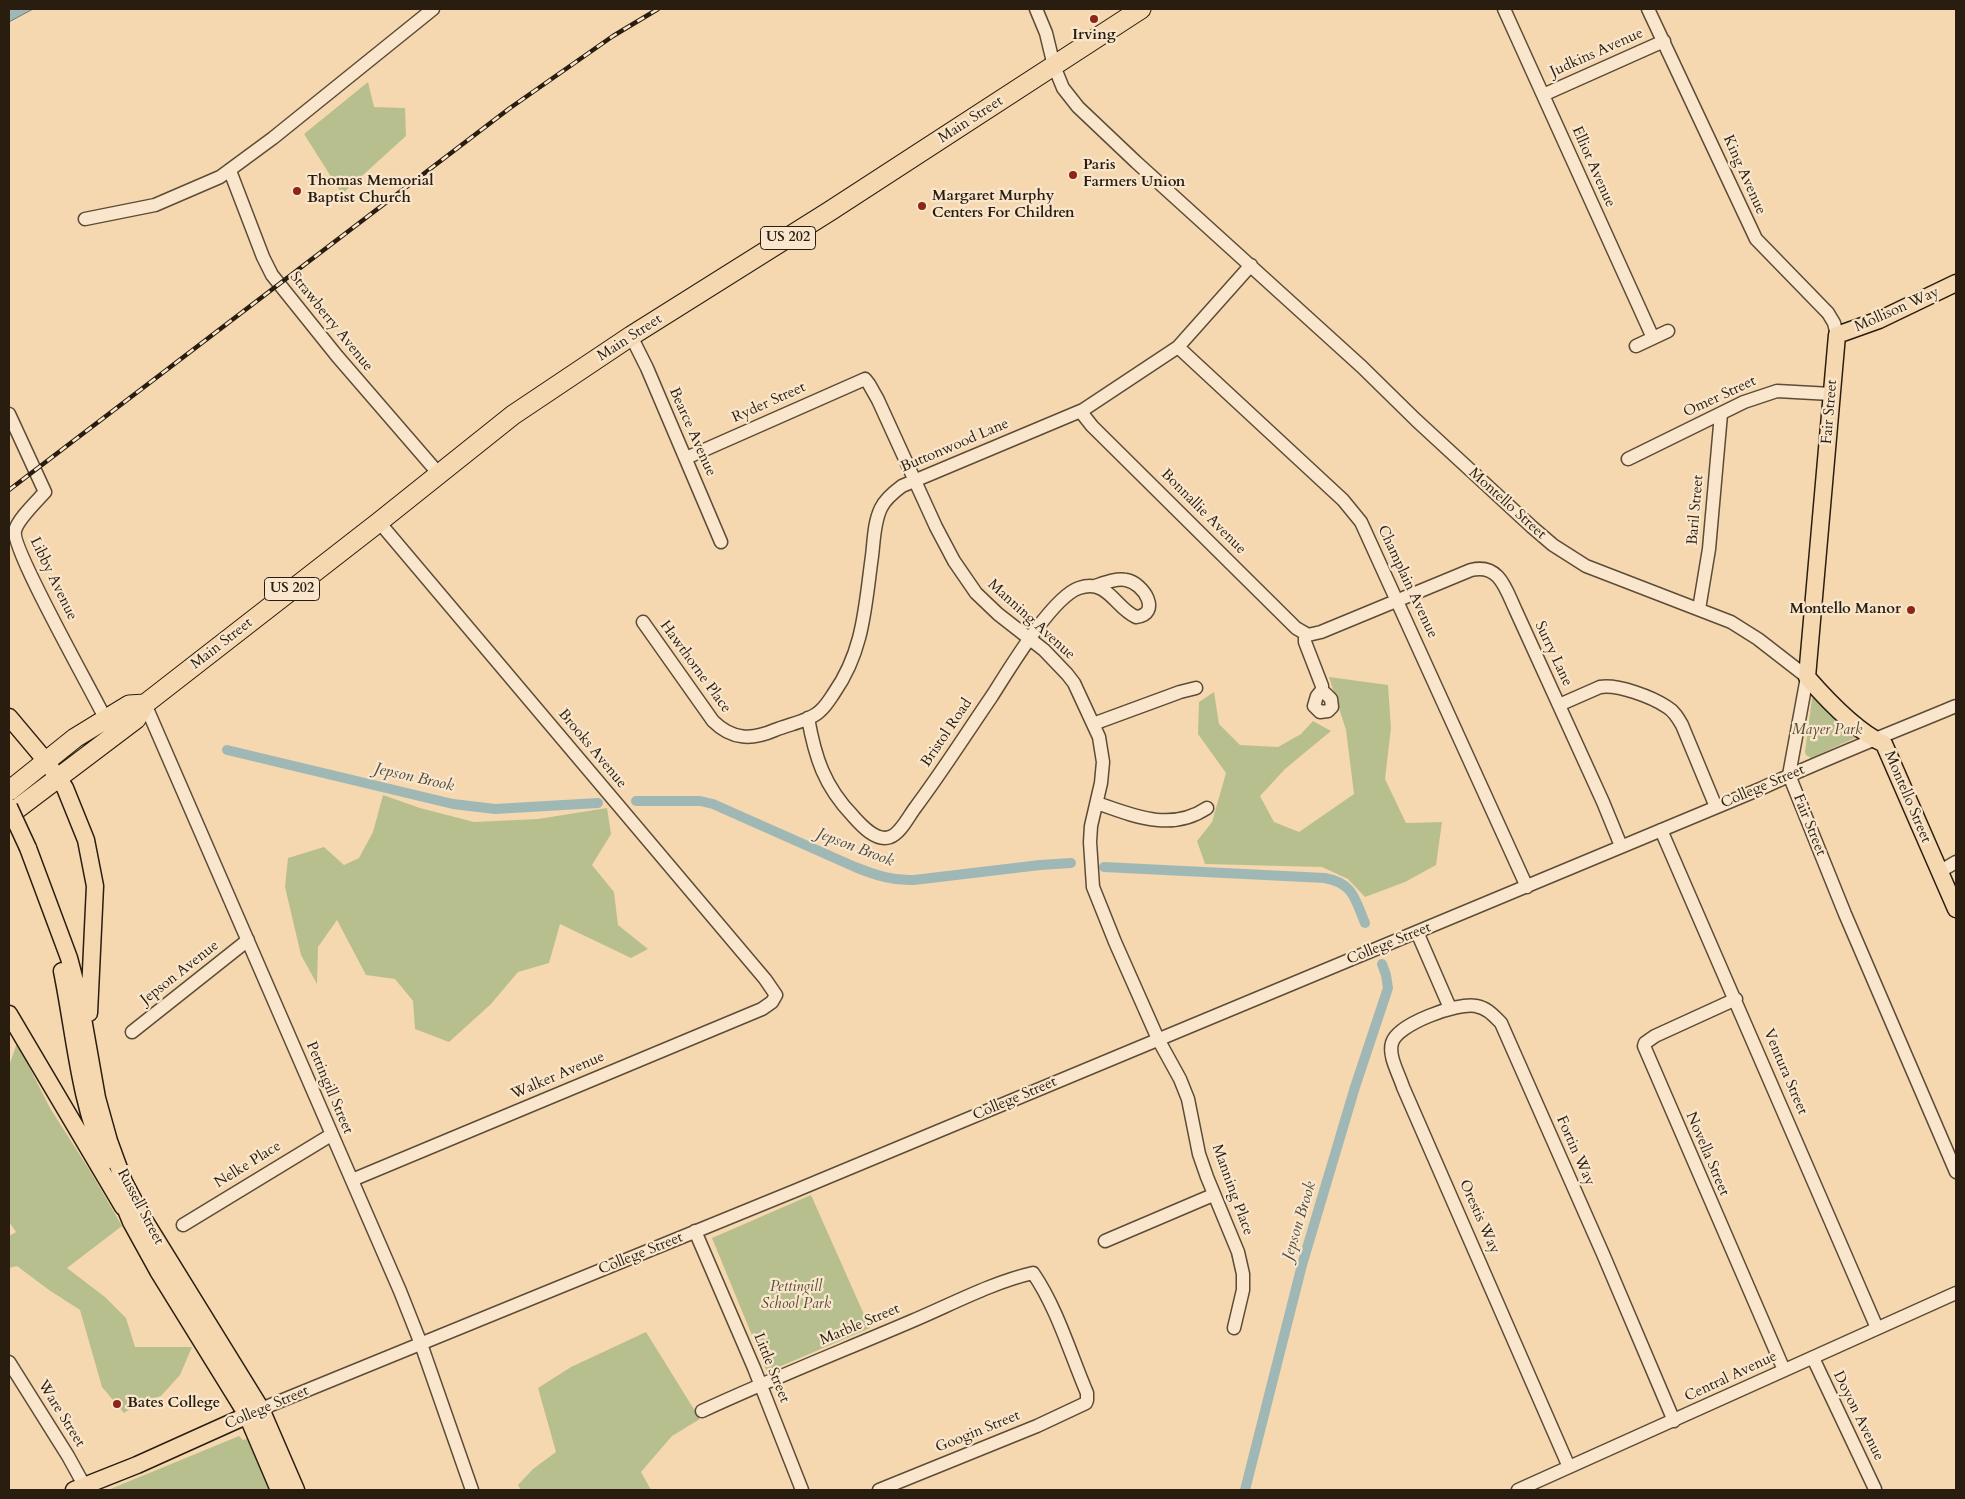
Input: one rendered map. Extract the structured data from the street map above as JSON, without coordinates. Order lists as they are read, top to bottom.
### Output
{
  "streets": {
    "highway": ["Main Street", "US 202"],
    "main road": [
      "Mollison Way",
      "Fair Street",
      "Montello Street",
      "College Street",
      "Russell Street"
    ],
    "street": [
      "Judkins Avenue",
      "Elliot Avenue",
      "King Avenue",
      "Strawberry Avenue",
      "Omer Street",
      "Ryder Street",
      "Bearce Avenue",
      "Buttonwood Lane",
      "Baril Street",
      "Bonnallie Avenue",
      "Libby Avenue",
      "Champlain Avenue",
      "Manning Avenue",
      "Surry Lane",
      "Hawthorne Place",
      "Bristol Road",
      "Brooks Avenue",
      "Jepson Avenue",
      "Ventura Street",
      "Walker Avenue",
      "Pettingill Street",
      "Fortin Way",
      "Novella Street",
      "Nelke Place",
      "Manning Place",
      "Orestis Way",
      "Marble Street",
      "Little Street",
      "Central Avenue",
      "Ware Street",
      "Doyon Avenue",
      "Googin Street"
    ]
  },
  "crossings": [
    ["Judkins Avenue", "Elliot Avenue"],
    ["Judkins Avenue", "King Avenue"],
    ["Main Street", "Strawberry Avenue"],
    ["Main Street", "Bearce Avenue"],
    ["Main Street", "Montello Street"],
    ["Main Street", "Libby Avenue"],
    ["Main Street", "Brooks Avenue"],
    ["Main Street", "Pettingill Street"],
    ["King Avenue", "Mollison Way"],
    ["King Avenue", "Fair Street"],
    ["Mollison Way", "Fair Street"],
    ["Omer Street", "Fair Street"],
    ["Omer Street", "Baril Street"],
    ["Ryder Street", "Bearce Avenue"],
    ["Ryder Street", "Manning Avenue"],
    ["Fair Street", "Montello Street"],
    ["Fair Street", "College Street"],
    ["Buttonwood Lane", "Montello Street"],
    ["Buttonwood Lane", "Bonnallie Avenue"],
    ["Buttonwood Lane", "Champlain Avenue"],
    ["Buttonwood Lane", "Manning Avenue"],
    ["Buttonwood Lane", "Hawthorne Place"],
    ["Buttonwood Lane", "Bristol Road"],
    ["Montello Street", "Baril Street"],
    ["Montello Street", "College Street"],
    ["Champlain Avenue", "Surry Lane"],
    ["Champlain Avenue", "College Street"],
    ["Manning Avenue", "Bristol Road"],
    ["Manning Avenue", "College Street"],
    ["Manning Avenue", "Manning Place"],
    ["Surry Lane", "College Street"],
    ["Hawthorne Place", "Bristol Road"],
    ["Brooks Avenue", "Walker Avenue"],
    ["College Street", "Ventura Street"],
    ["College Street", "Pettingill Street"],
    ["College Street", "Manning Place"],
    ["College Street", "Russell Street"],
    ["College Street", "Little Street"],
    ["College Street", "Ware Street"],
    ["Jepson Avenue", "Pettingill Street"],
    ["Ventura Street", "Novella Street"],
    ["Ventura Street", "Central Avenue"],
    ["Walker Avenue", "Pettingill Street"],
    ["Pettingill Street", "Nelke Place"],
    ["Fortin Way", "Orestis Way"],
    ["Fortin Way", "Central Avenue"],
    ["Novella Street", "Central Avenue"],
    ["Orestis Way", "Central Avenue"],
    ["Marble Street", "Little Street"],
    ["Marble Street", "Googin Street"],
    ["Central Avenue", "Doyon Avenue"]
  ],
  "water": ["Jepson Brook"],
  "parks": ["Mayer Park", "Pettingill School Park"],
  "places": [
    "Irving",
    "Paris Farmers Union",
    "Thomas Memorial Baptist Church",
    "Margaret Murphy Centers For Children",
    "Montello Manor",
    "Bates College"
  ]
}
